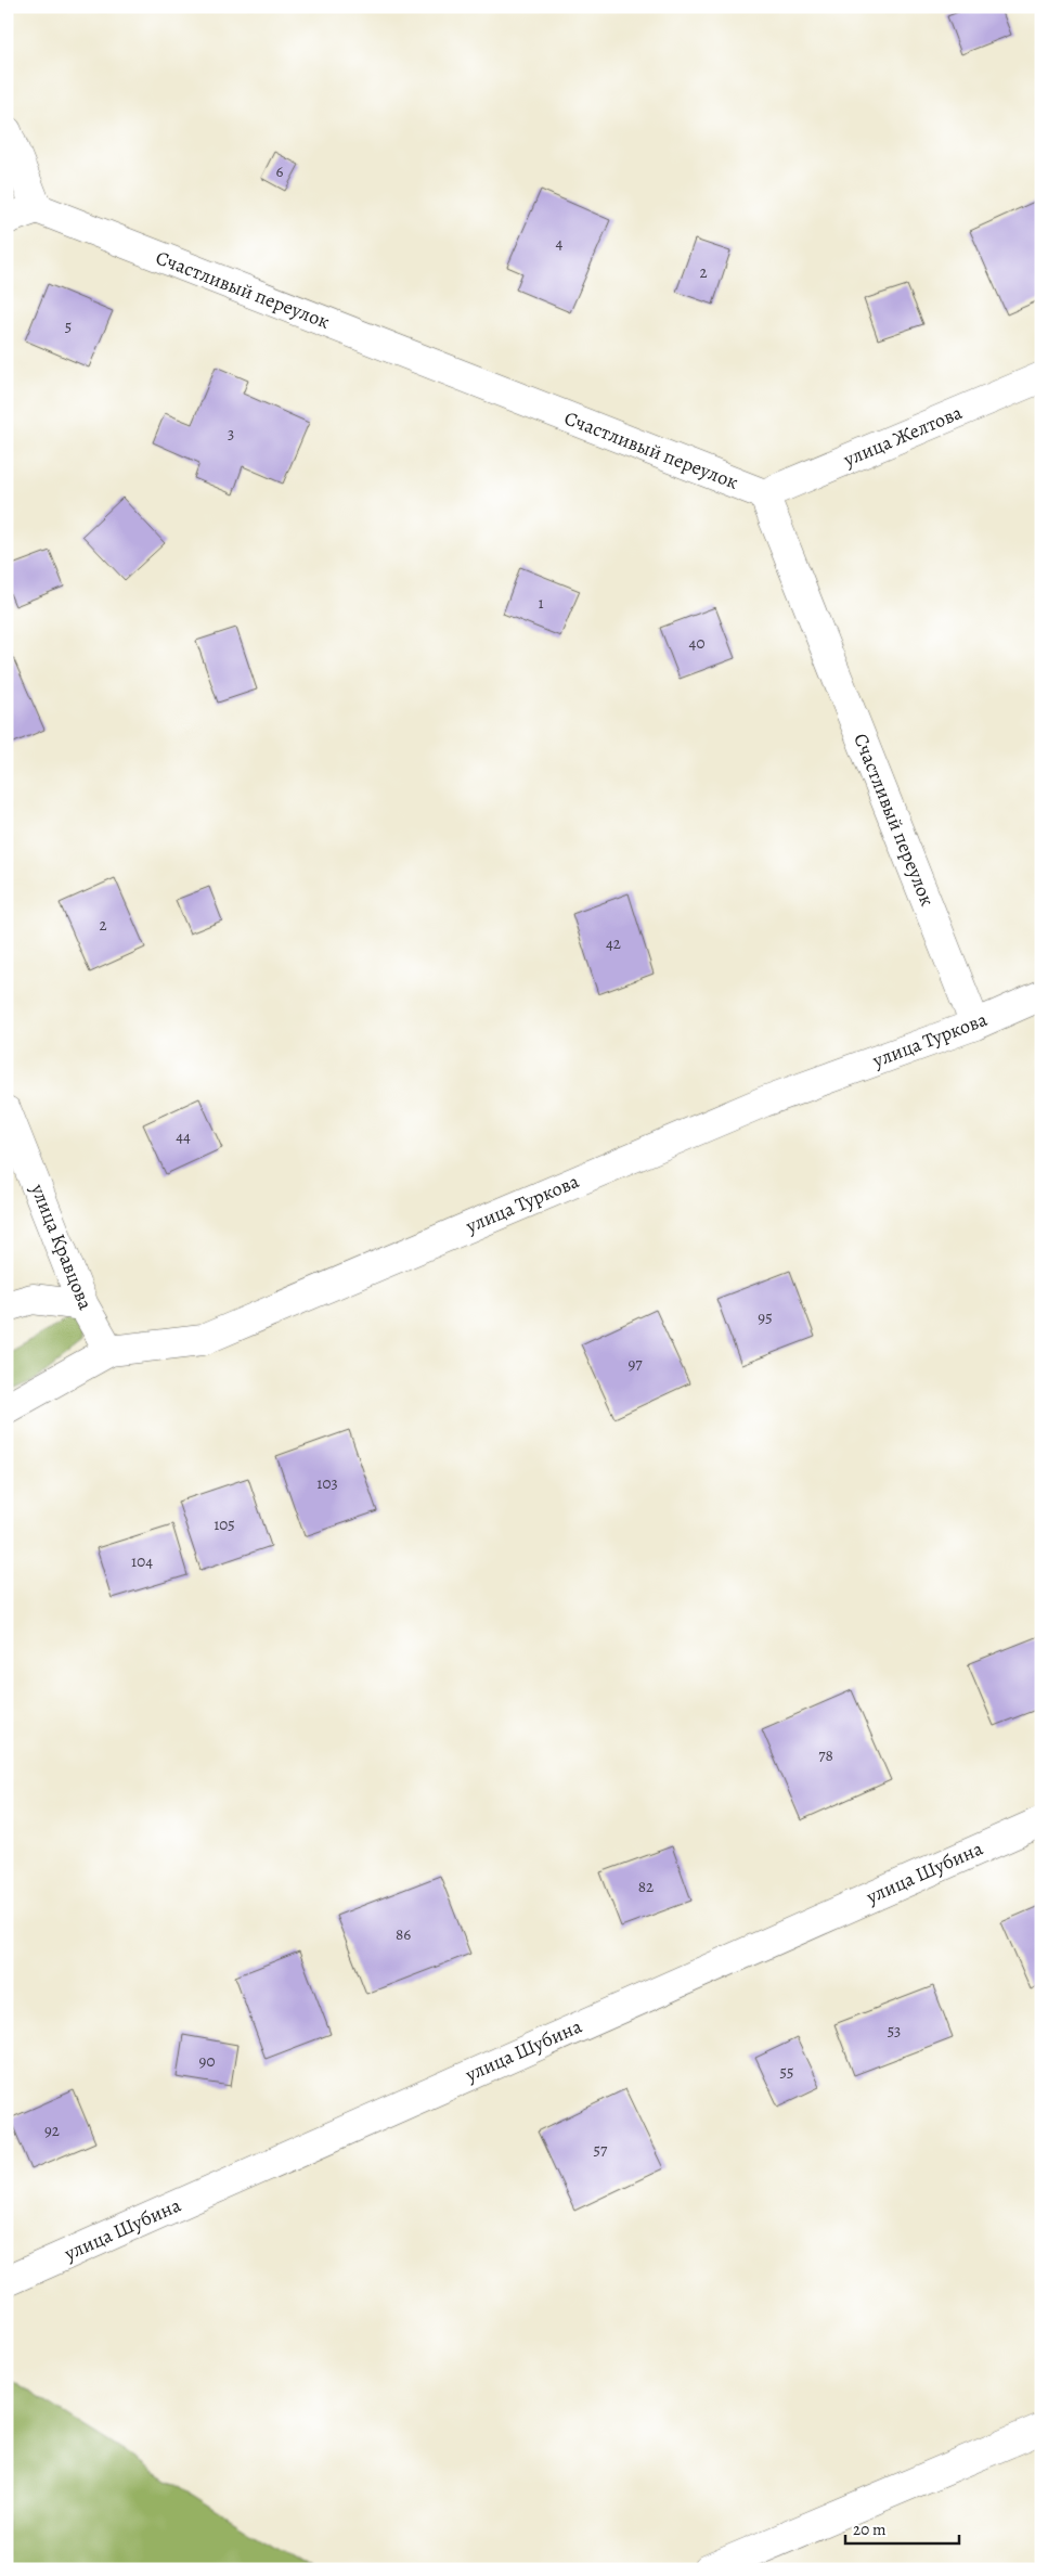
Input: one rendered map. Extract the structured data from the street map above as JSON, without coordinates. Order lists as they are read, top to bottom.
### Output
{
  "streets": {
    "street": [
      "Счастливый переулок",
      "улица Желтова",
      "улица Туркова",
      "улица Кравцова",
      "улица Шубина"
    ]
  },
  "crossings": [
    ["Счастливый переулок", "улица Желтова"],
    ["Счастливый переулок", "улица Туркова"],
    ["улица Туркова", "улица Кравцова"]
  ],
  "house_numbers": [
    "6",
    "4",
    "2",
    "5",
    "3",
    "1",
    "40",
    "2",
    "42",
    "44",
    "95",
    "97",
    "103",
    "105",
    "104",
    "78",
    "82",
    "86",
    "53",
    "90",
    "55",
    "92",
    "57"
  ],
  "scale_bar": "20 m"
}
